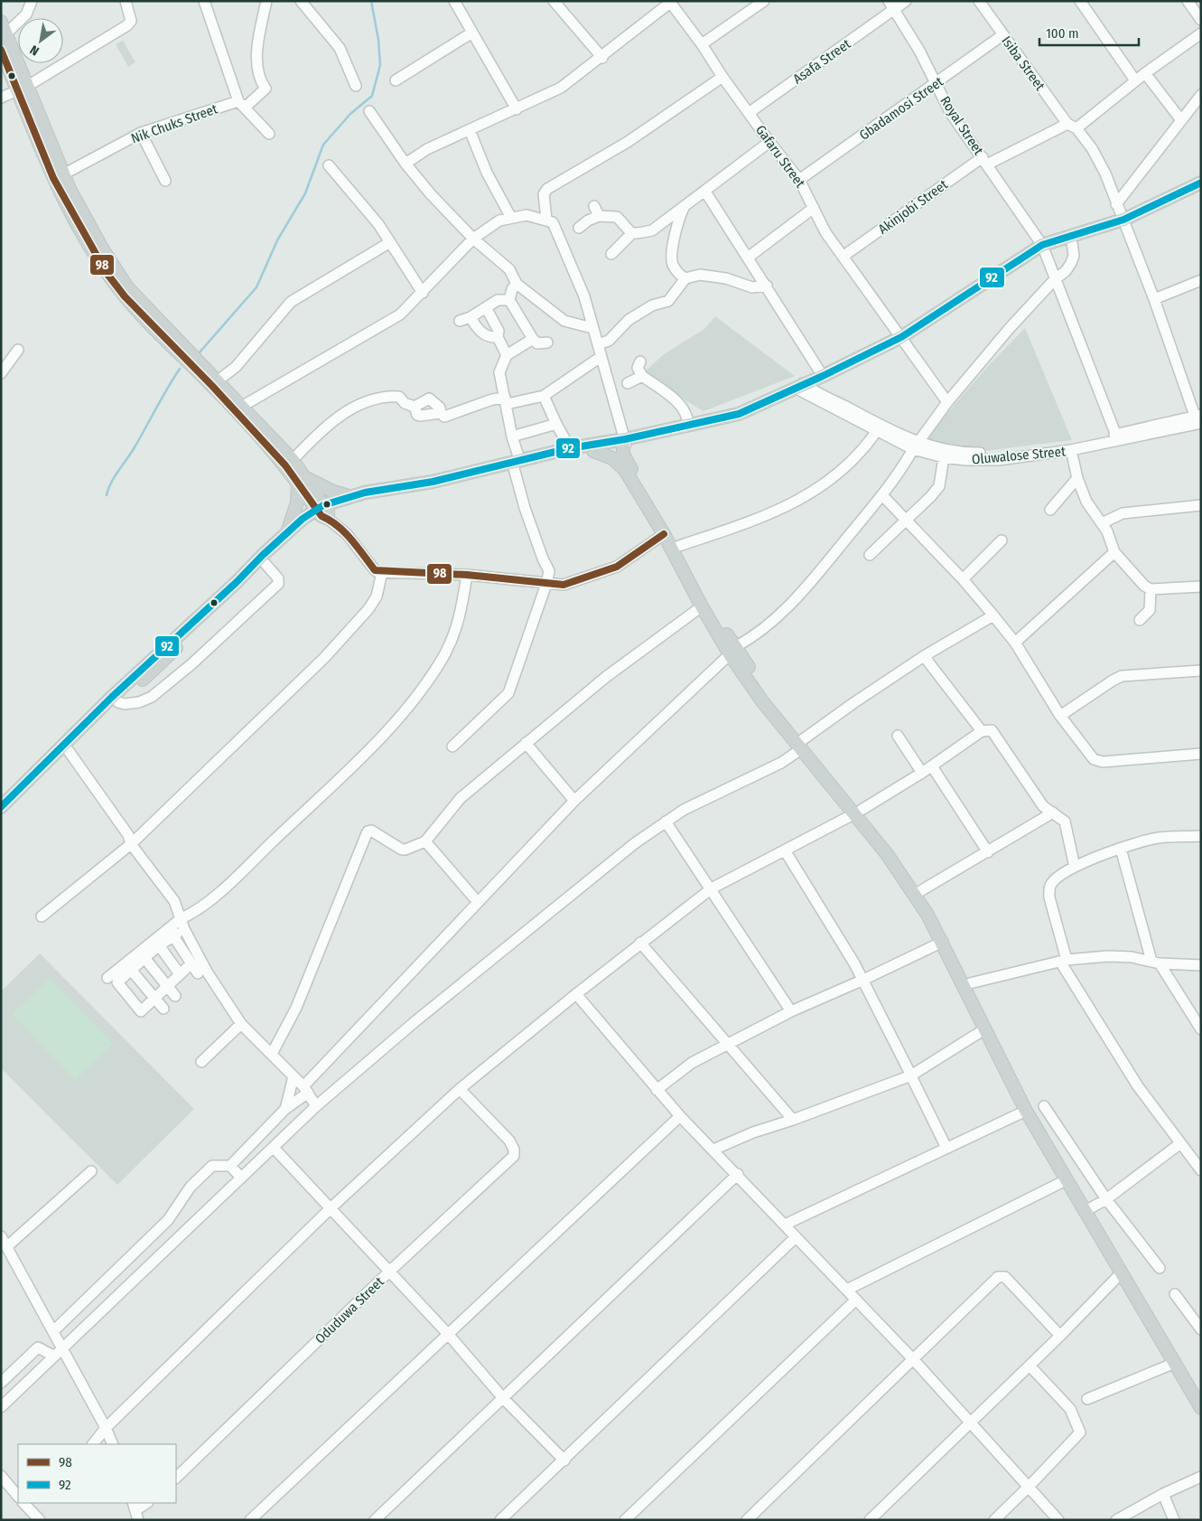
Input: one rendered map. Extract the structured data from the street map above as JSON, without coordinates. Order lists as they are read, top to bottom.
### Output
{
  "streets": {
    "street": [
      "Asafa Street",
      "Isiba Street",
      "Gbadamosi Street",
      "Nik Chuks Street",
      "Royal Street",
      "Gafaru Street",
      "Akinjobi Street",
      "Oluwalose Street",
      "Oduduwa Street"
    ]
  },
  "crossings": [
    ["Asafa Street", "Royal Street"],
    ["Asafa Street", "Gafaru Street"],
    ["Isiba Street", "Gbadamosi Street"],
    ["Isiba Street", "Akinjobi Street"],
    ["Isiba Street", "Oluwalose Street"],
    ["Gbadamosi Street", "Royal Street"],
    ["Gbadamosi Street", "Gafaru Street"],
    ["Royal Street", "Akinjobi Street"],
    ["Royal Street", "Oluwalose Street"],
    ["Gafaru Street", "Akinjobi Street"]
  ],
  "lines": ["transit line 98", "transit line 92"],
  "legend": ["98", "92"],
  "scale_bar": "100 m",
  "north": "bottom left"
}
